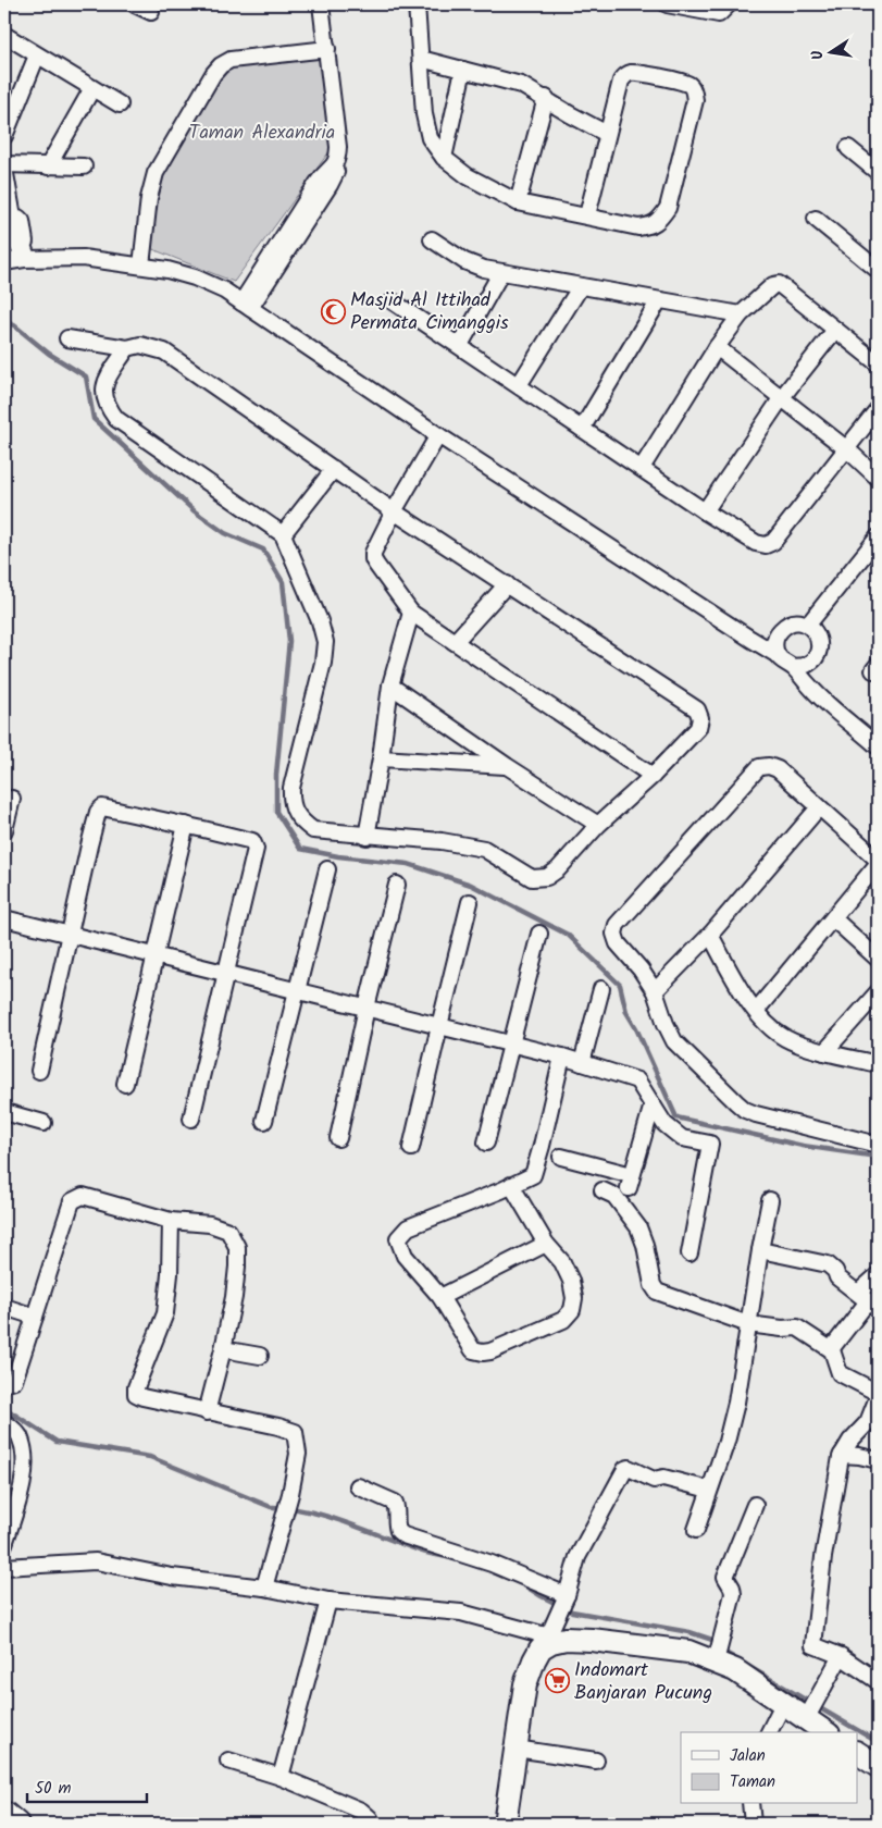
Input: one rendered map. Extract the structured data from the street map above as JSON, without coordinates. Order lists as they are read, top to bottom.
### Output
{
  "parks": ["Taman Alexandria"],
  "places": {
    "mosque": ["Masjid Al Ittihad Permata Cimanggis"],
    "supermarket": ["Indomart Banjaran Pucung"]
  },
  "legend": ["Jalan", "Taman"],
  "scale_bar": "50 m",
  "north": "left"
}
